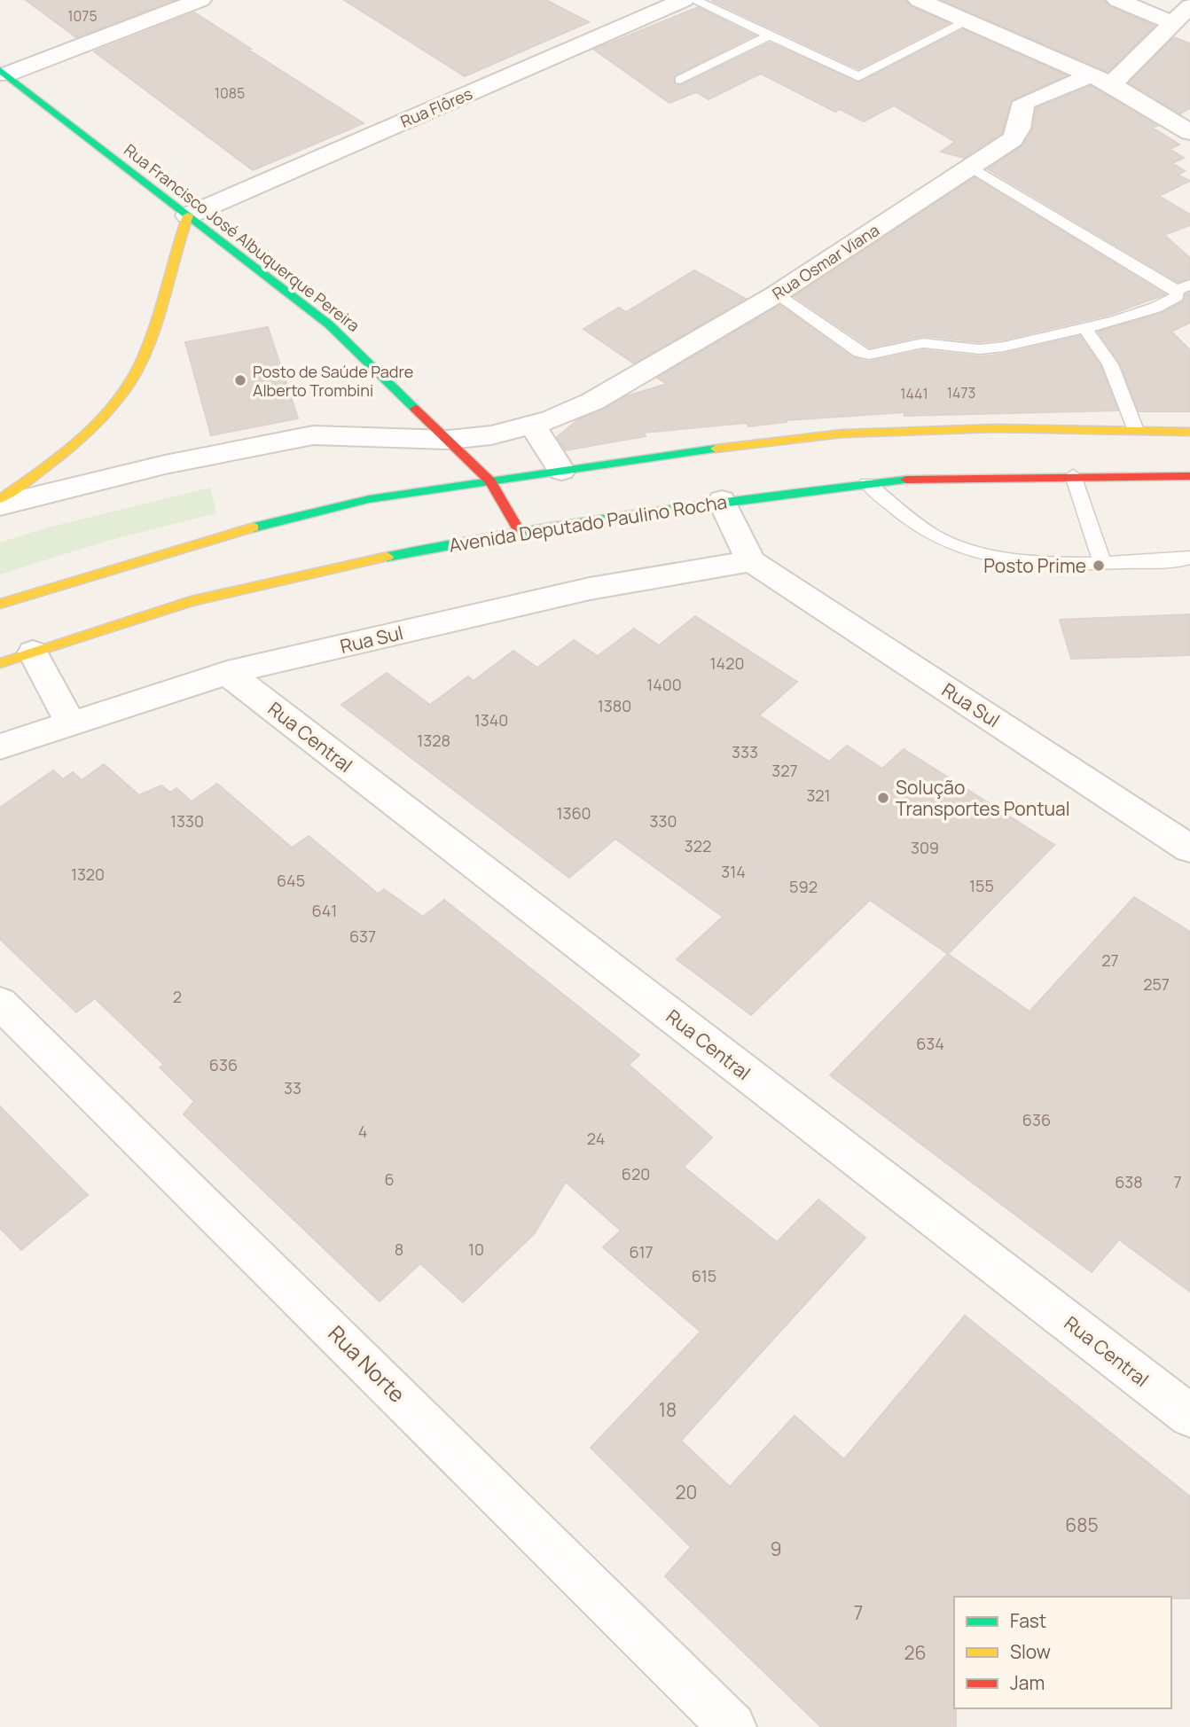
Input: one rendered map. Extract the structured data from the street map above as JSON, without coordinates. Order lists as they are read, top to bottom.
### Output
{
  "streets": {
    "main road": ["Rua Francisco José Albuquerque Pereira", "Avenida Deputado Paulino Rocha"],
    "street": [
      "Rua Flôres",
      "Rua Osmar Viana",
      "Rua Sul",
      "Rua Central",
      "Rua Norte"
    ]
  },
  "crossings": [
    ["Rua Flôres", "Rua Francisco José Albuquerque Pereira"],
    ["Rua Francisco José Albuquerque Pereira", "Rua Osmar Viana"],
    ["Rua Francisco José Albuquerque Pereira", "Avenida Deputado Paulino Rocha"],
    ["Rua Sul", "Rua Central"]
  ],
  "places": ["Posto de Saúde Padre Alberto Trombini", "Posto Prime", "Solução Transportes Pontual"],
  "house_numbers": [
    "1075",
    "1085",
    "1473",
    "1441",
    "1420",
    "1400",
    "1380",
    "1340",
    "1328",
    "333",
    "327",
    "321",
    "1360",
    "1330",
    "330",
    "322",
    "309",
    "314",
    "1320",
    "645",
    "155",
    "592",
    "641",
    "637",
    "27",
    "257",
    "2",
    "634",
    "636",
    "33",
    "636",
    "4",
    "24",
    "620",
    "6",
    "638",
    "7",
    "8",
    "10",
    "617",
    "615",
    "18",
    "20",
    "685",
    "9",
    "7",
    "26"
  ],
  "legend": ["Fast", "Slow", "Jam"]
}
